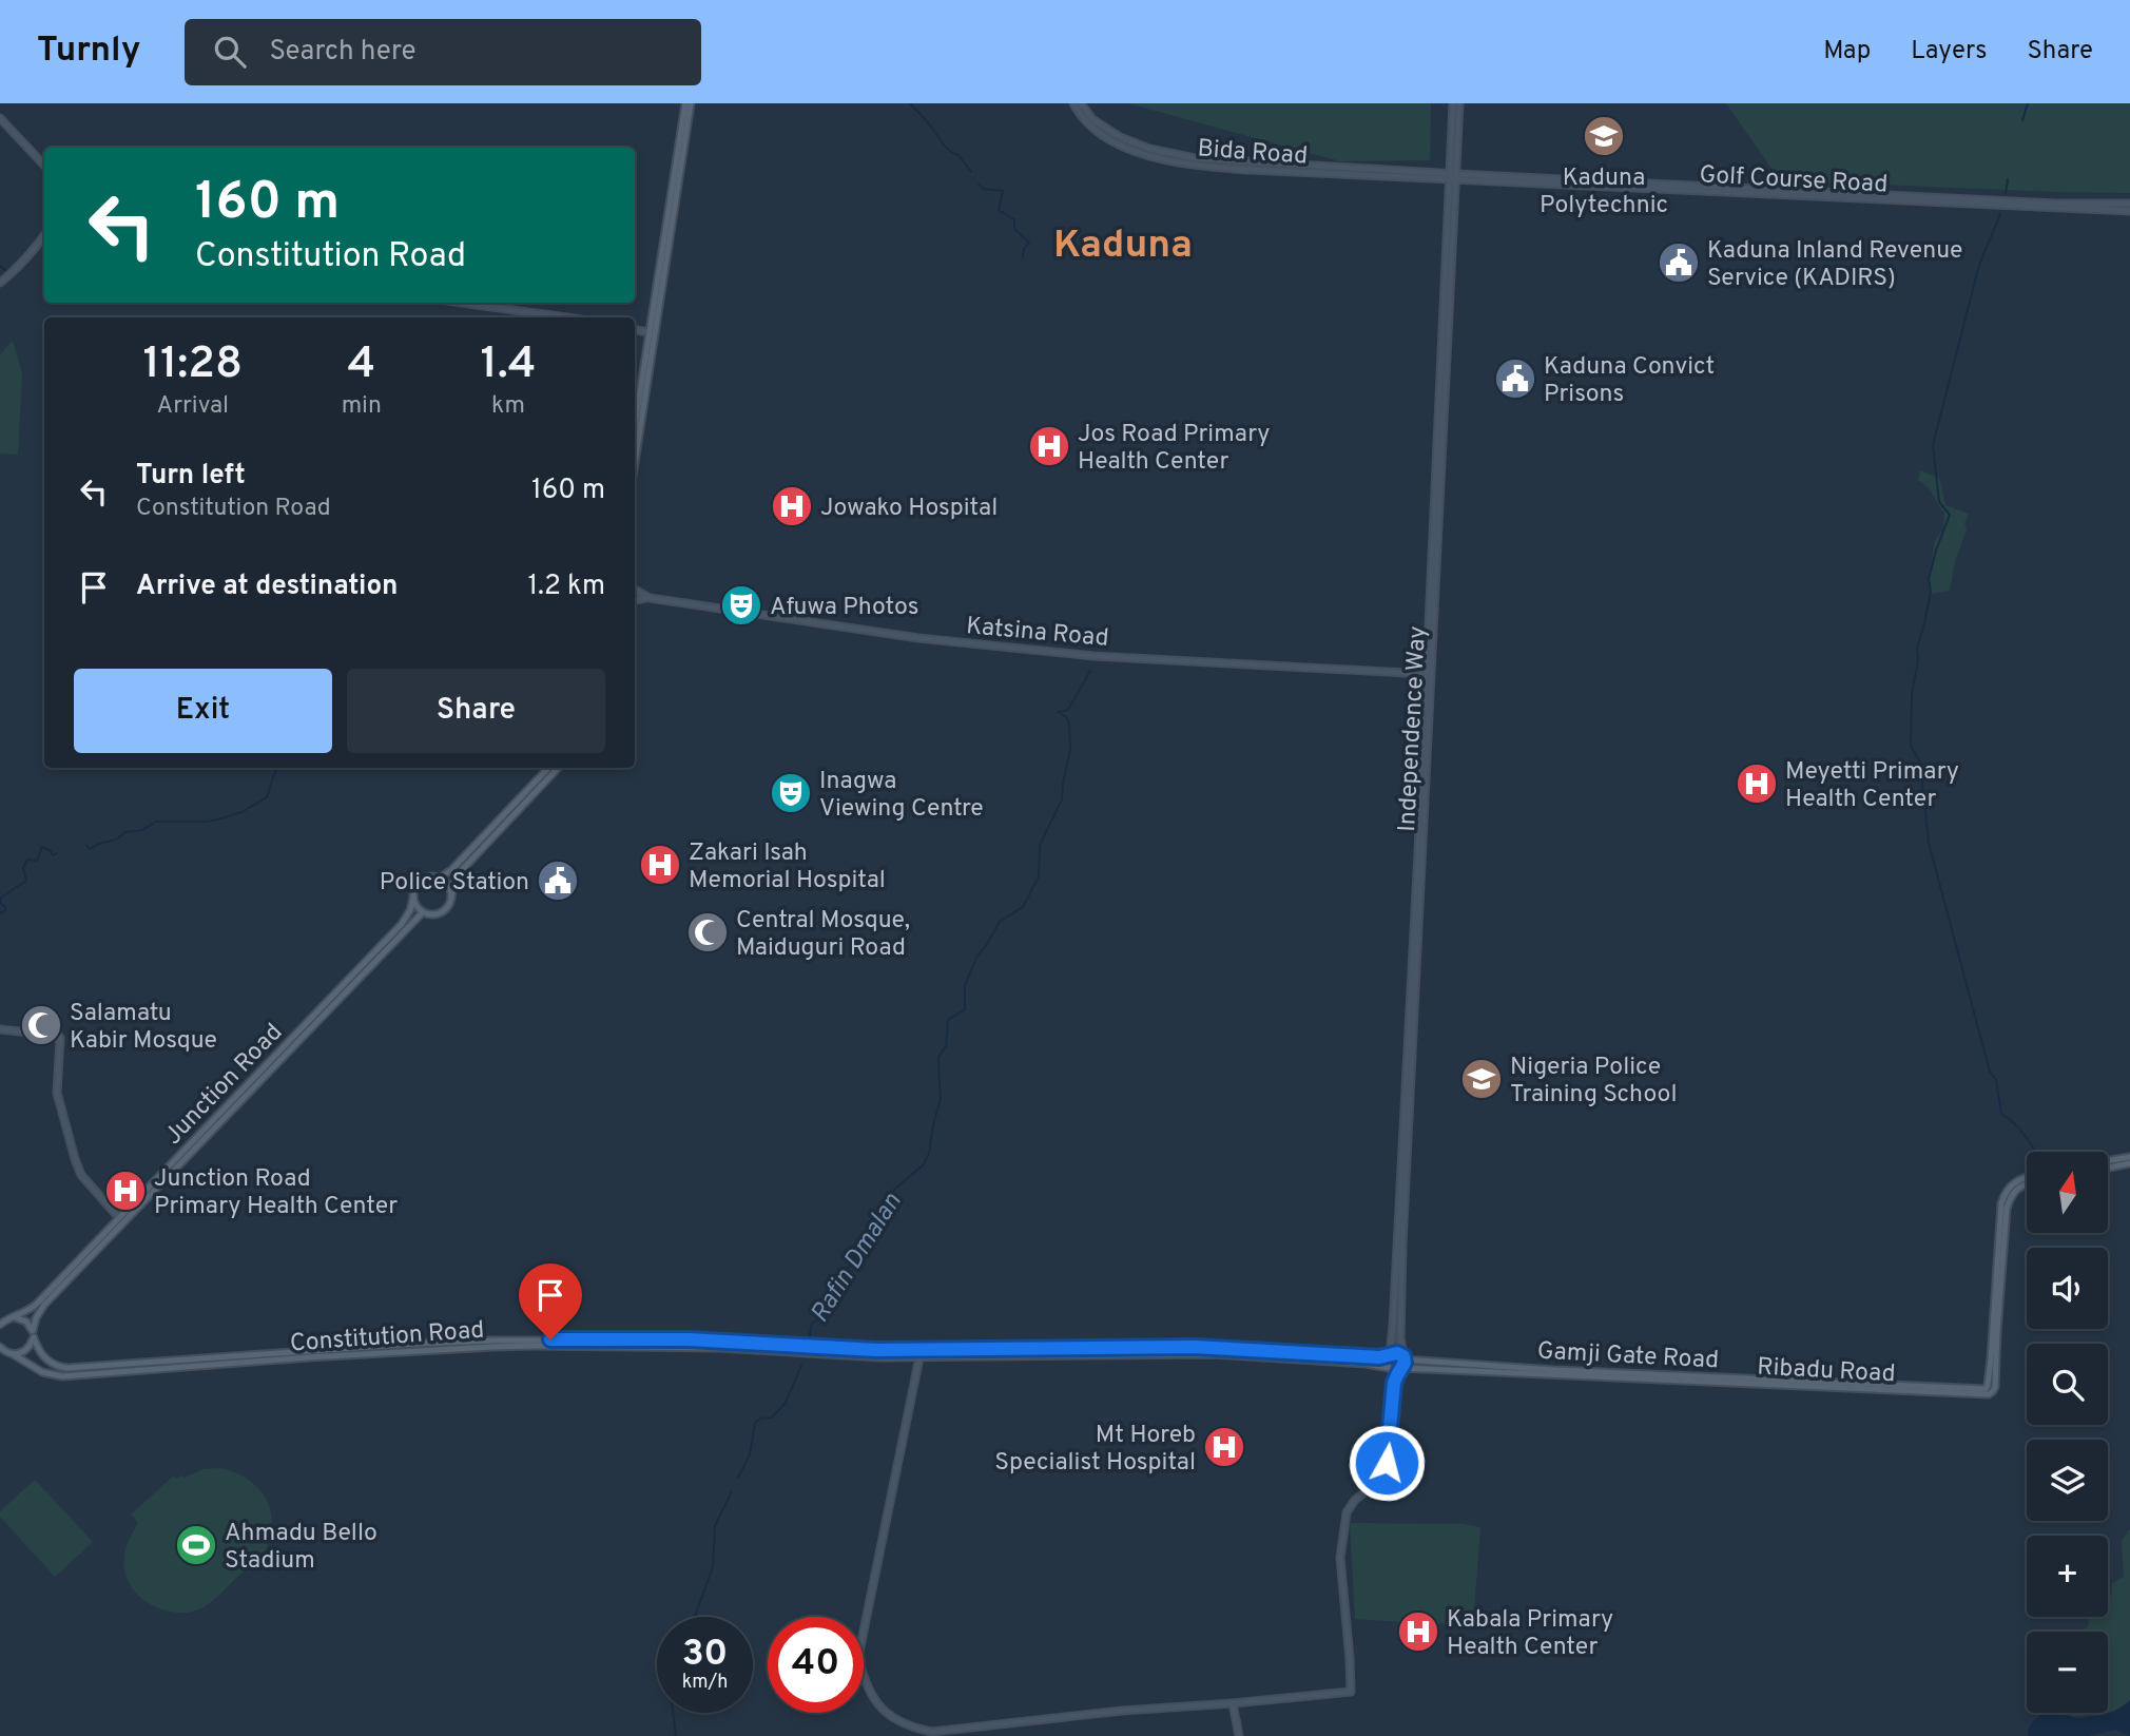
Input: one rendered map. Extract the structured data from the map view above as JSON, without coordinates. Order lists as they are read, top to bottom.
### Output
{
  "streets": {
    "main road": [
      "Junction Road",
      "Constitution Road",
      "Gamji Gate Road",
      "Ribadu Road"
    ],
    "street": [
      "Bida Road",
      "Golf Course Road",
      "Katsina Road",
      "Independence Way"
    ]
  },
  "crossings": [
    ["Bida Road", "Golf Course Road"],
    ["Bida Road", "Independence Way"],
    ["Golf Course Road", "Independence Way"],
    ["Katsina Road", "Independence Way"],
    ["Independence Way", "Constitution Road"],
    ["Independence Way", "Gamji Gate Road"],
    ["Independence Way", "Ribadu Road"],
    ["Junction Road", "Constitution Road"],
    ["Constitution Road", "Gamji Gate Road"],
    ["Constitution Road", "Ribadu Road"],
    ["Gamji Gate Road", "Ribadu Road"]
  ],
  "districts": ["Kaduna"],
  "water": ["Rafin Dmalan"],
  "places": {
    "school or university": ["Kaduna Polytechnic", "Nigeria Police Training School"],
    "public building": ["Kaduna Inland Revenue Service (KADIRS)", "Kaduna Convict Prisons", "Police Station"],
    "hospital": [
      "Jos Road Primary Health Center",
      "Jowako Hospital",
      "Meyetti Primary Health Center",
      "Zakari Isah Memorial Hospital",
      "Junction Road Primary Health Center",
      "Mt Horeb Specialist Hospital",
      "Kabala Primary Health Center"
    ],
    "theatre": ["Afuwa Photos", "Inagwa Viewing Centre"],
    "mosque": ["Central Mosque, Maiduguri Road", "Salamatu Kabir Mosque"],
    "sports": ["Ahmadu Bello Stadium"]
  },
  "north": "top",
  "page": {
    "header": "Turnly",
    "search": "Search here",
    "nav": ["Map", "Layers", "Share"],
    "turn": ["160 m", "Constitution Road"],
    "eta": [
      "11:28",
      "Arrival",
      "4",
      "min",
      "1.4",
      "km"
    ],
    "list": [
      {
        "name": "Turn left",
        "note": "Constitution Road",
        "value": "160 m"
      },
      {
        "name": "Arrive at destination",
        "value": "1.2 km"
      }
    ],
    "buttons": ["Exit", "Share"],
    "map_buttons": ["+", "−"],
    "speed": "30 km/h",
    "limit": "40"
  }
}
